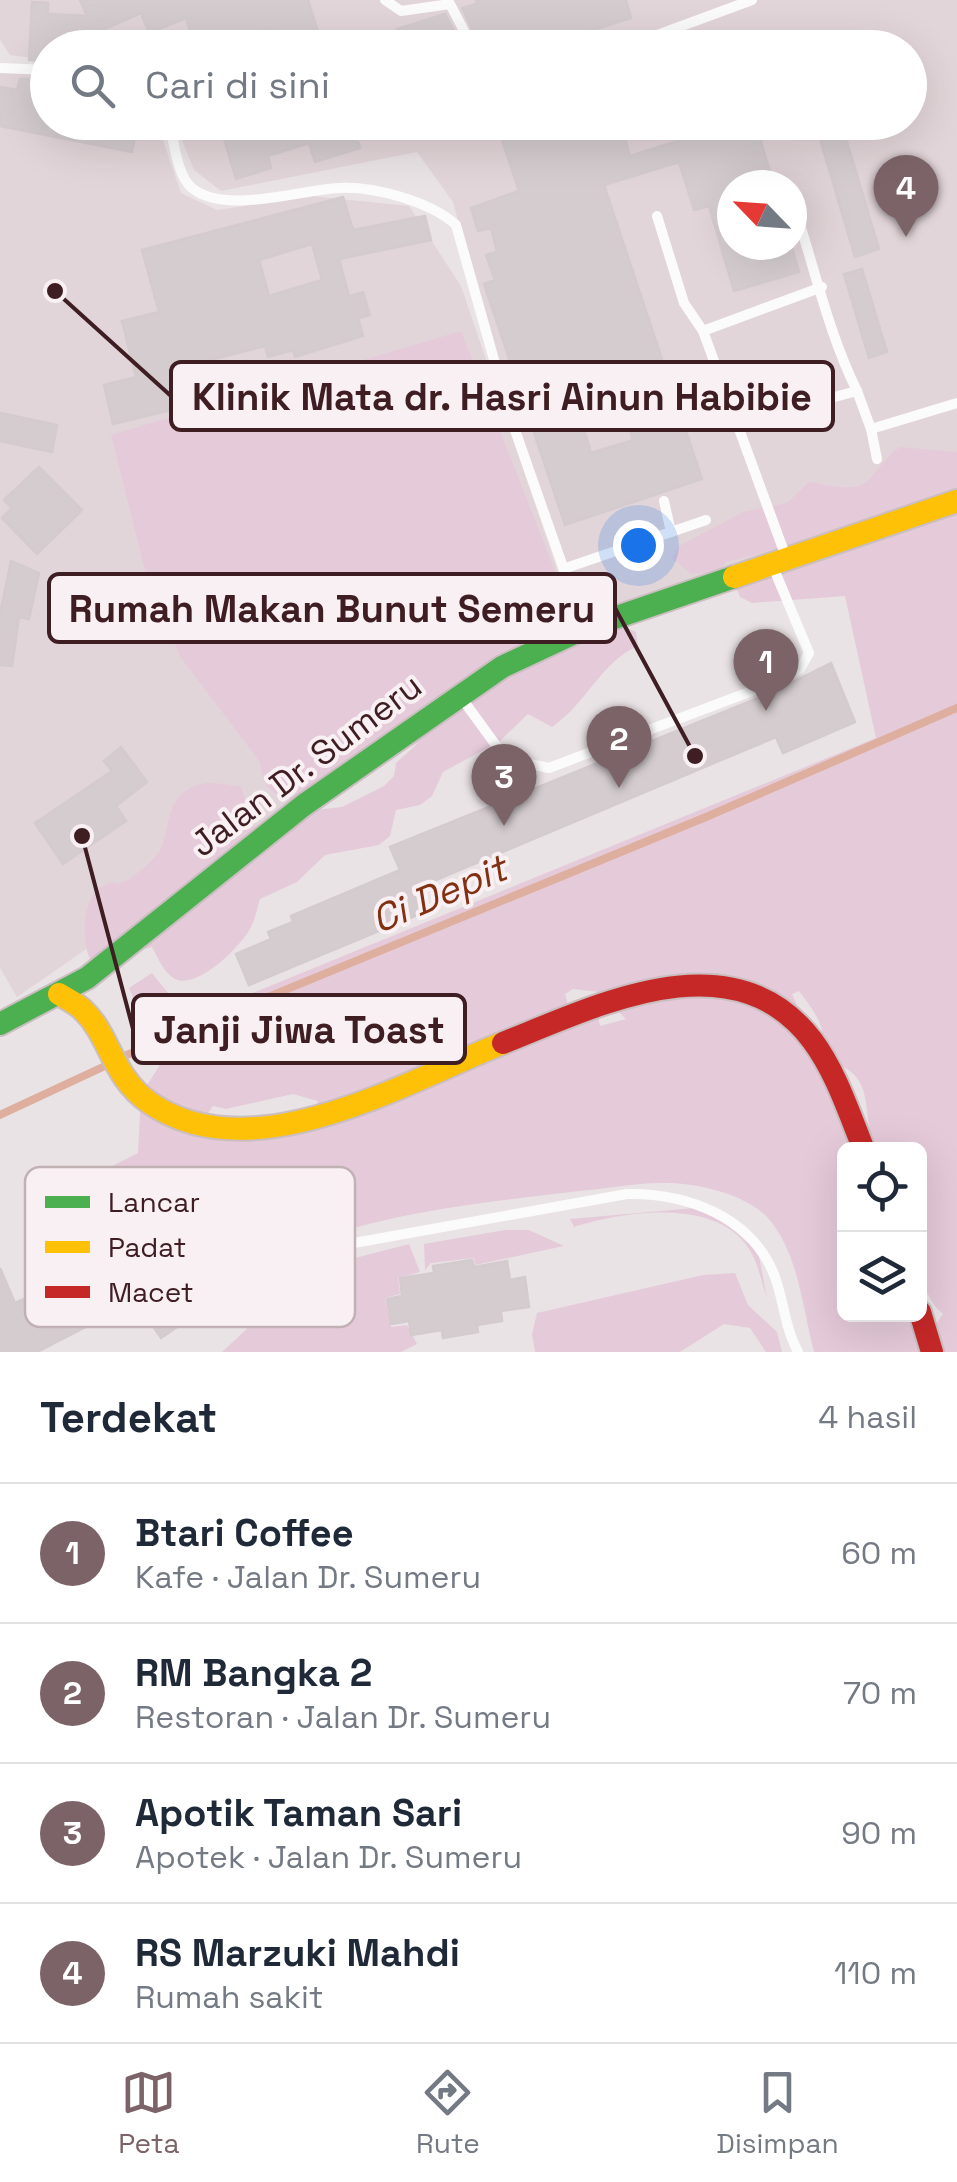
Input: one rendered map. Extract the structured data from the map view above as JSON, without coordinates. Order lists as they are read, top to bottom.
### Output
{
  "streets": {
    "main road": ["Jalan Dr. Sumeru"]
  },
  "water": ["Ci Depit"],
  "places": ["Klinik Mata dr. Hasri Ainun Habibie", "Rumah Makan Bunut Semeru", "Janji Jiwa Toast"],
  "legend": ["Lancar", "Padat", "Macet"],
  "north": "top left",
  "page": {
    "search": "Cari di sini",
    "pins": [
      "4",
      "1",
      "2",
      "3"
    ],
    "heading": ["Terdekat", "4 hasil"],
    "list": [
      {
        "mark": "1",
        "name": "Btari Coffee",
        "note": "Kafe · Jalan Dr. Sumeru",
        "value": "60 m"
      },
      {
        "mark": "2",
        "name": "RM Bangka 2",
        "note": "Restoran · Jalan Dr. Sumeru",
        "value": "70 m"
      },
      {
        "mark": "3",
        "name": "Apotik Taman Sari",
        "note": "Apotek · Jalan Dr. Sumeru",
        "value": "90 m"
      },
      {
        "mark": "4",
        "name": "RS Marzuki Mahdi",
        "note": "Rumah sakit",
        "value": "110 m"
      }
    ],
    "nav": ["Peta", "Rute", "Disimpan"]
  }
}
